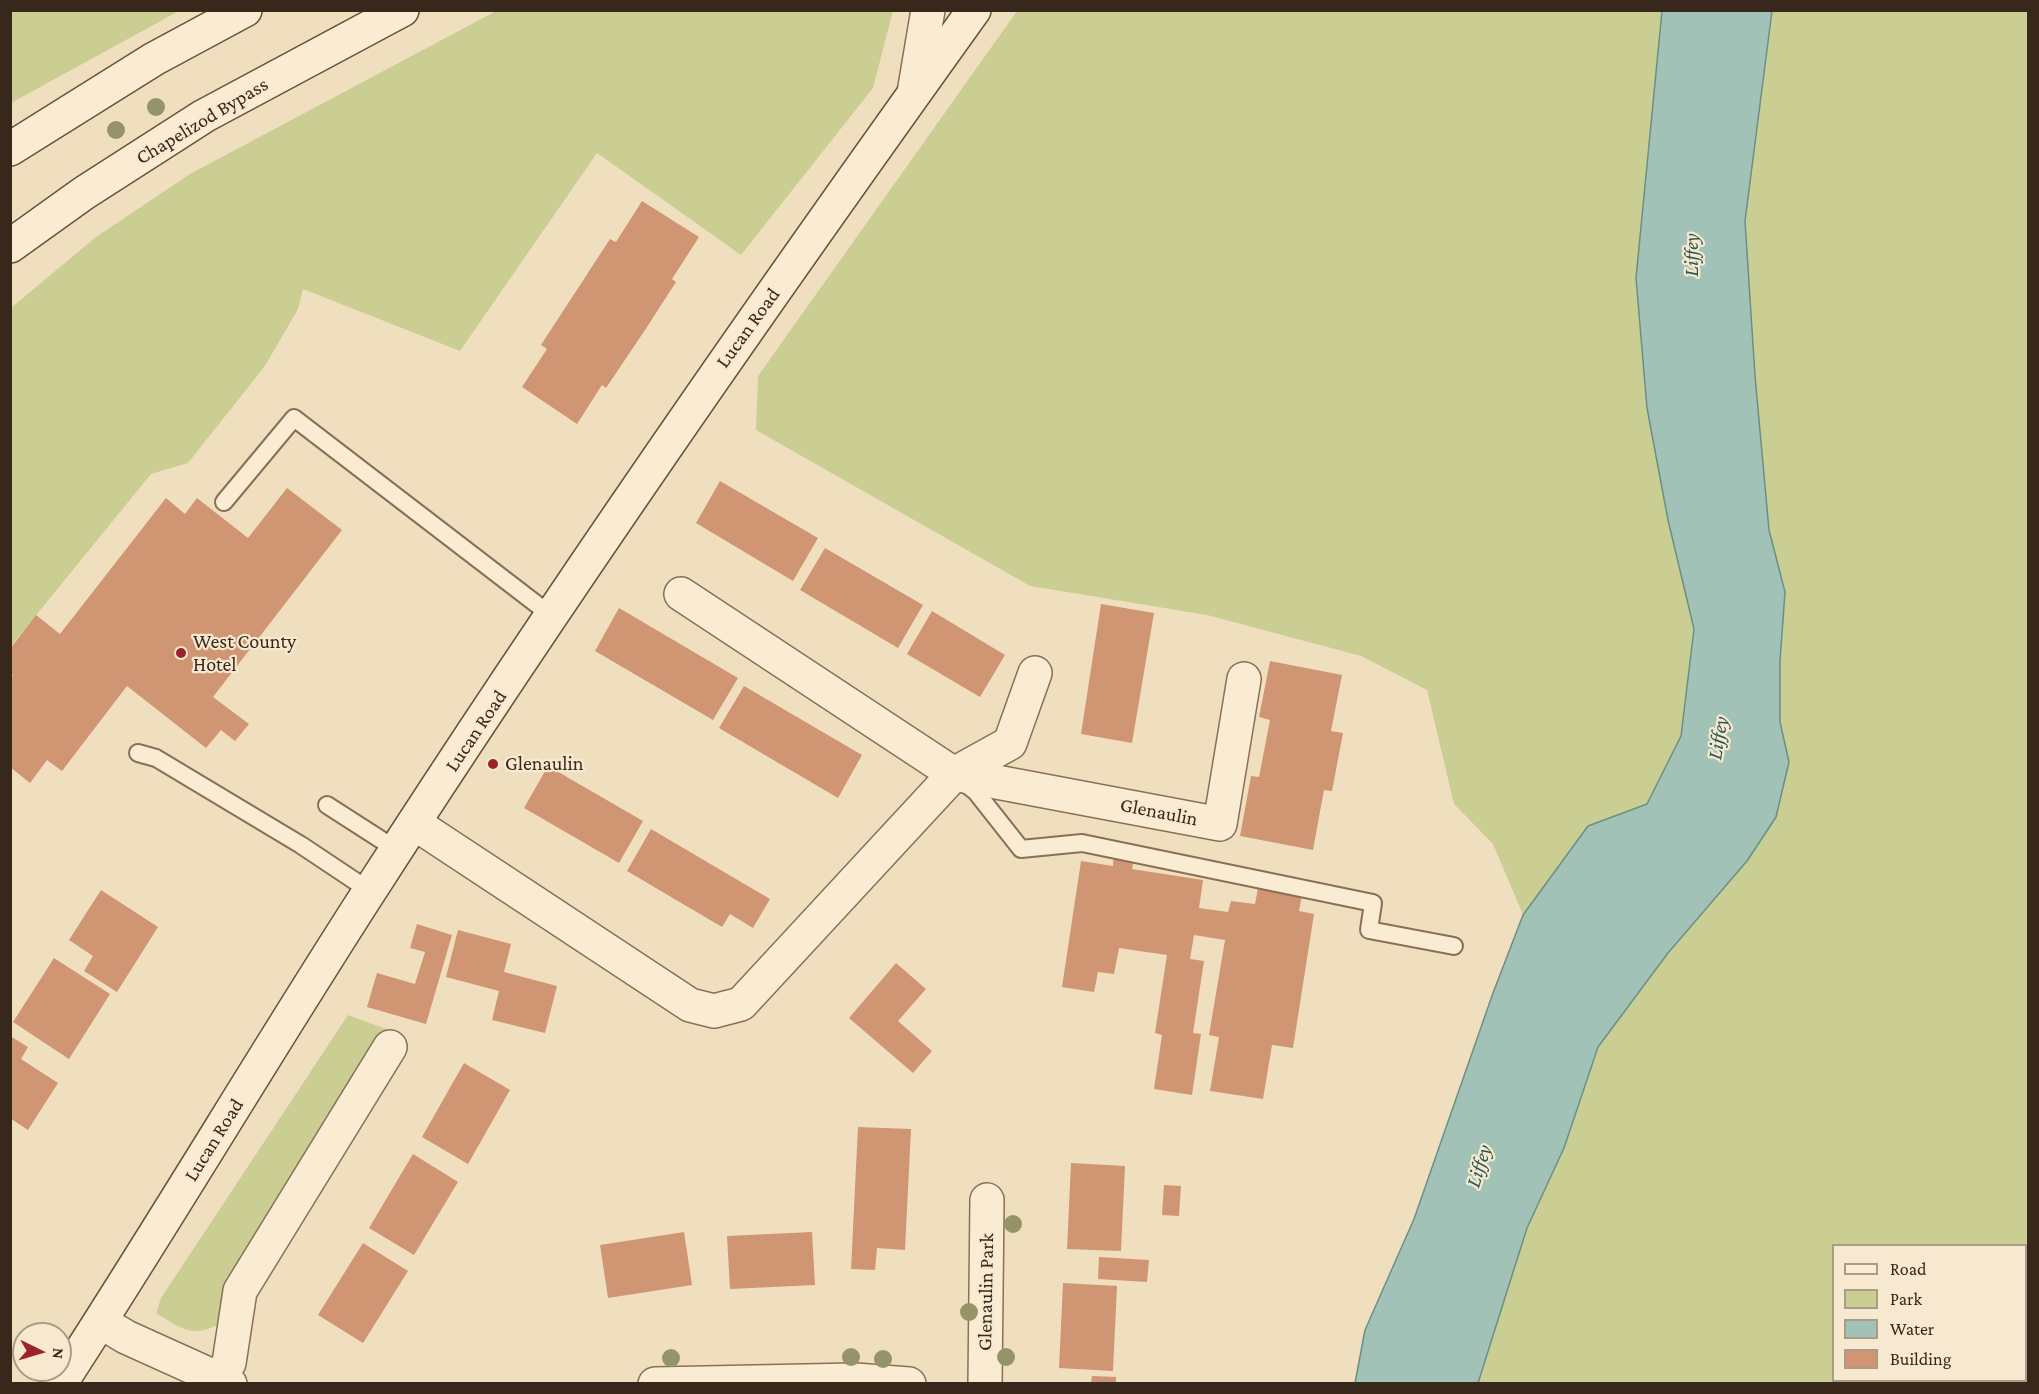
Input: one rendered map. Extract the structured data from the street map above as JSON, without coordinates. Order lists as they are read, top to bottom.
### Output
{
  "streets": {
    "street": [
      "Chapelizod Bypass",
      "Lucan Road",
      "Glenaulin",
      "Glenaulin Park"
    ]
  },
  "water": ["Liffey"],
  "places": ["West County Hotel", "Glenaulin"],
  "legend": [
    "Road",
    "Park",
    "Water",
    "Building"
  ],
  "north": "right"
}
